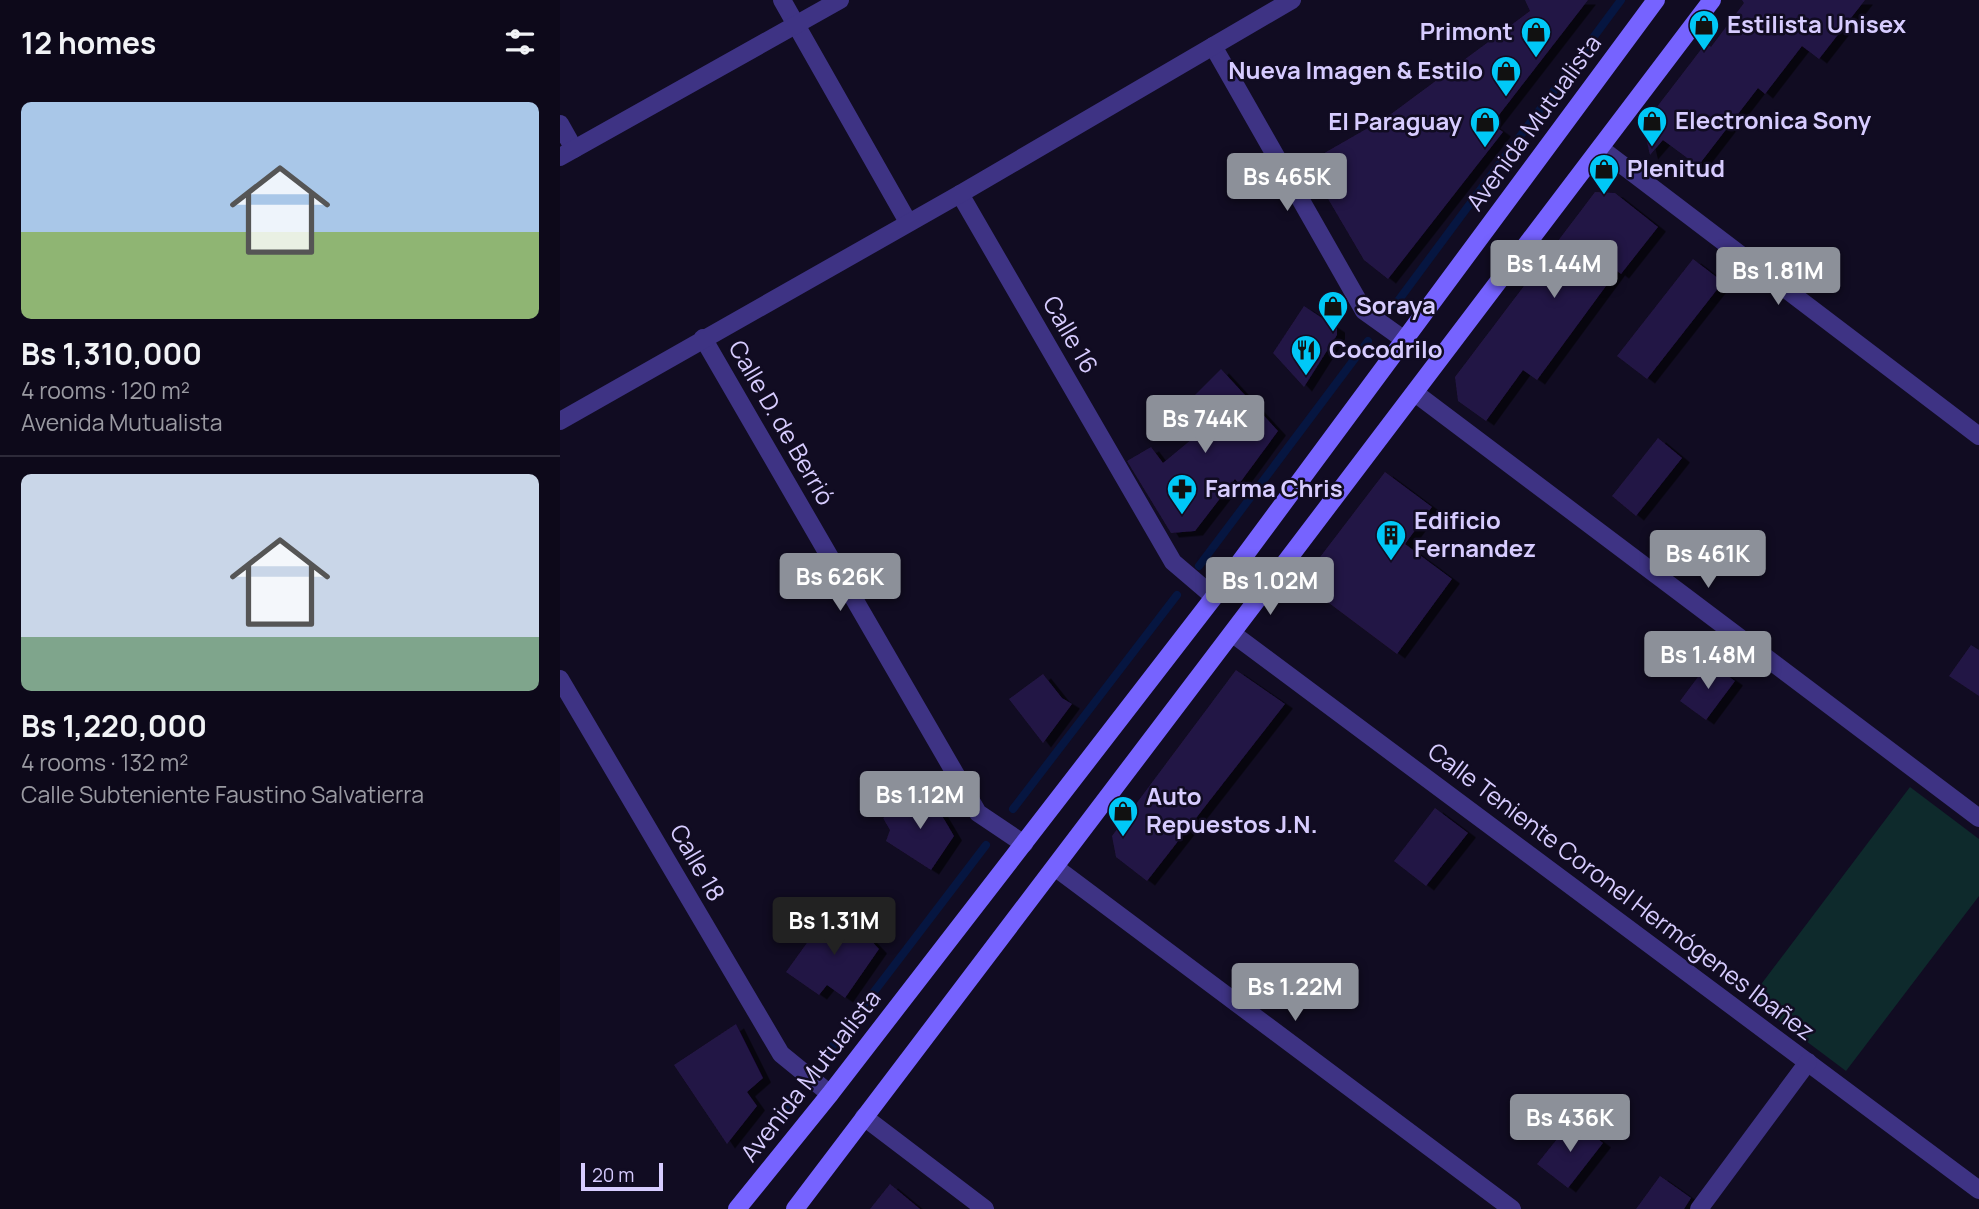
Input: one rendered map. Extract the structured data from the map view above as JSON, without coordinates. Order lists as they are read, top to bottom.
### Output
{
  "streets": {
    "main road": ["Avenida Mutualista"],
    "street": [
      "Calle 16",
      "Calle D. de Berrió",
      "Calle 18",
      "Calle Teniente Coronel Hermógenes Ibañez"
    ]
  },
  "crossings": [
    ["Avenida Mutualista", "Calle 16"],
    ["Avenida Mutualista", "Calle D. de Berrió"],
    ["Avenida Mutualista", "Calle 18"]
  ],
  "places": {
    "shop": [
      "Estilista Unisex",
      "Primont",
      "Nueva Imagen & Estilo",
      "Electronica Sony",
      "El Paraguay",
      "Plenitud",
      "Soraya",
      "Auto Repuestos J.N."
    ],
    "restaurant": ["Cocodrilo"],
    "pharmacy": ["Farma Chris"],
    "building": ["Edificio Fernandez"]
  },
  "scale_bar": "20 m",
  "page": {
    "heading": "12 homes",
    "list": [
      {
        "name": "Bs 1,310,000",
        "note": "4 rooms · 120 m² · Avenida Mutualista"
      },
      {
        "name": "Bs 1,220,000",
        "note": "4 rooms · 132 m² · Calle Subteniente Faustino Salvatierra"
      }
    ],
    "price": [
      "Bs 465K",
      "Bs 1.44M",
      "Bs 1.81M",
      "Bs 744K",
      "Bs 461K",
      "Bs 626K",
      "Bs 1.02M",
      "Bs 1.48M",
      "Bs 1.12M",
      "Bs 1.31M",
      "Bs 1.22M",
      "Bs 436K"
    ],
    "scale": "20 m"
  }
}
